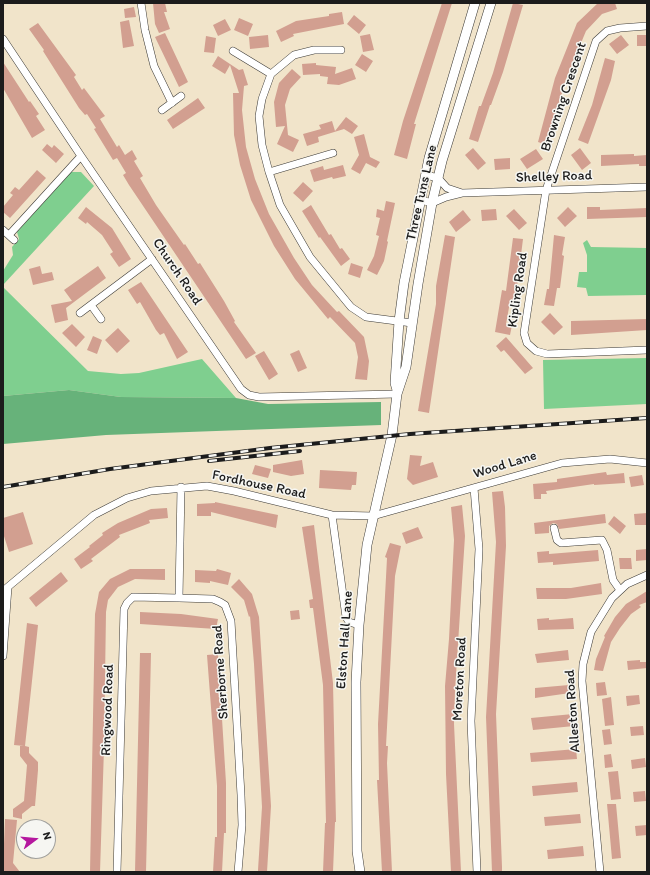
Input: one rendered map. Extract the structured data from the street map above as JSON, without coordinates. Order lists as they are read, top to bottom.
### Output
{
  "streets": {
    "street": [
      "Browning Crescent",
      "Shelley Road",
      "Three Tuns Lane",
      "Church Road",
      "Kipling Road",
      "Wood Lane",
      "Fordhouse Road",
      "Elston Hall Lane",
      "Sherborne Road",
      "Moreton Road",
      "Ringwood Road",
      "Alleston Road"
    ]
  },
  "crossings": [
    ["Browning Crescent", "Shelley Road"],
    ["Browning Crescent", "Kipling Road"],
    ["Shelley Road", "Three Tuns Lane"],
    ["Shelley Road", "Kipling Road"],
    ["Three Tuns Lane", "Church Road"],
    ["Three Tuns Lane", "Elston Hall Lane"],
    ["Wood Lane", "Fordhouse Road"],
    ["Wood Lane", "Elston Hall Lane"],
    ["Wood Lane", "Moreton Road"],
    ["Fordhouse Road", "Elston Hall Lane"],
    ["Sherborne Road", "Ringwood Road"]
  ],
  "north": "right"
}
